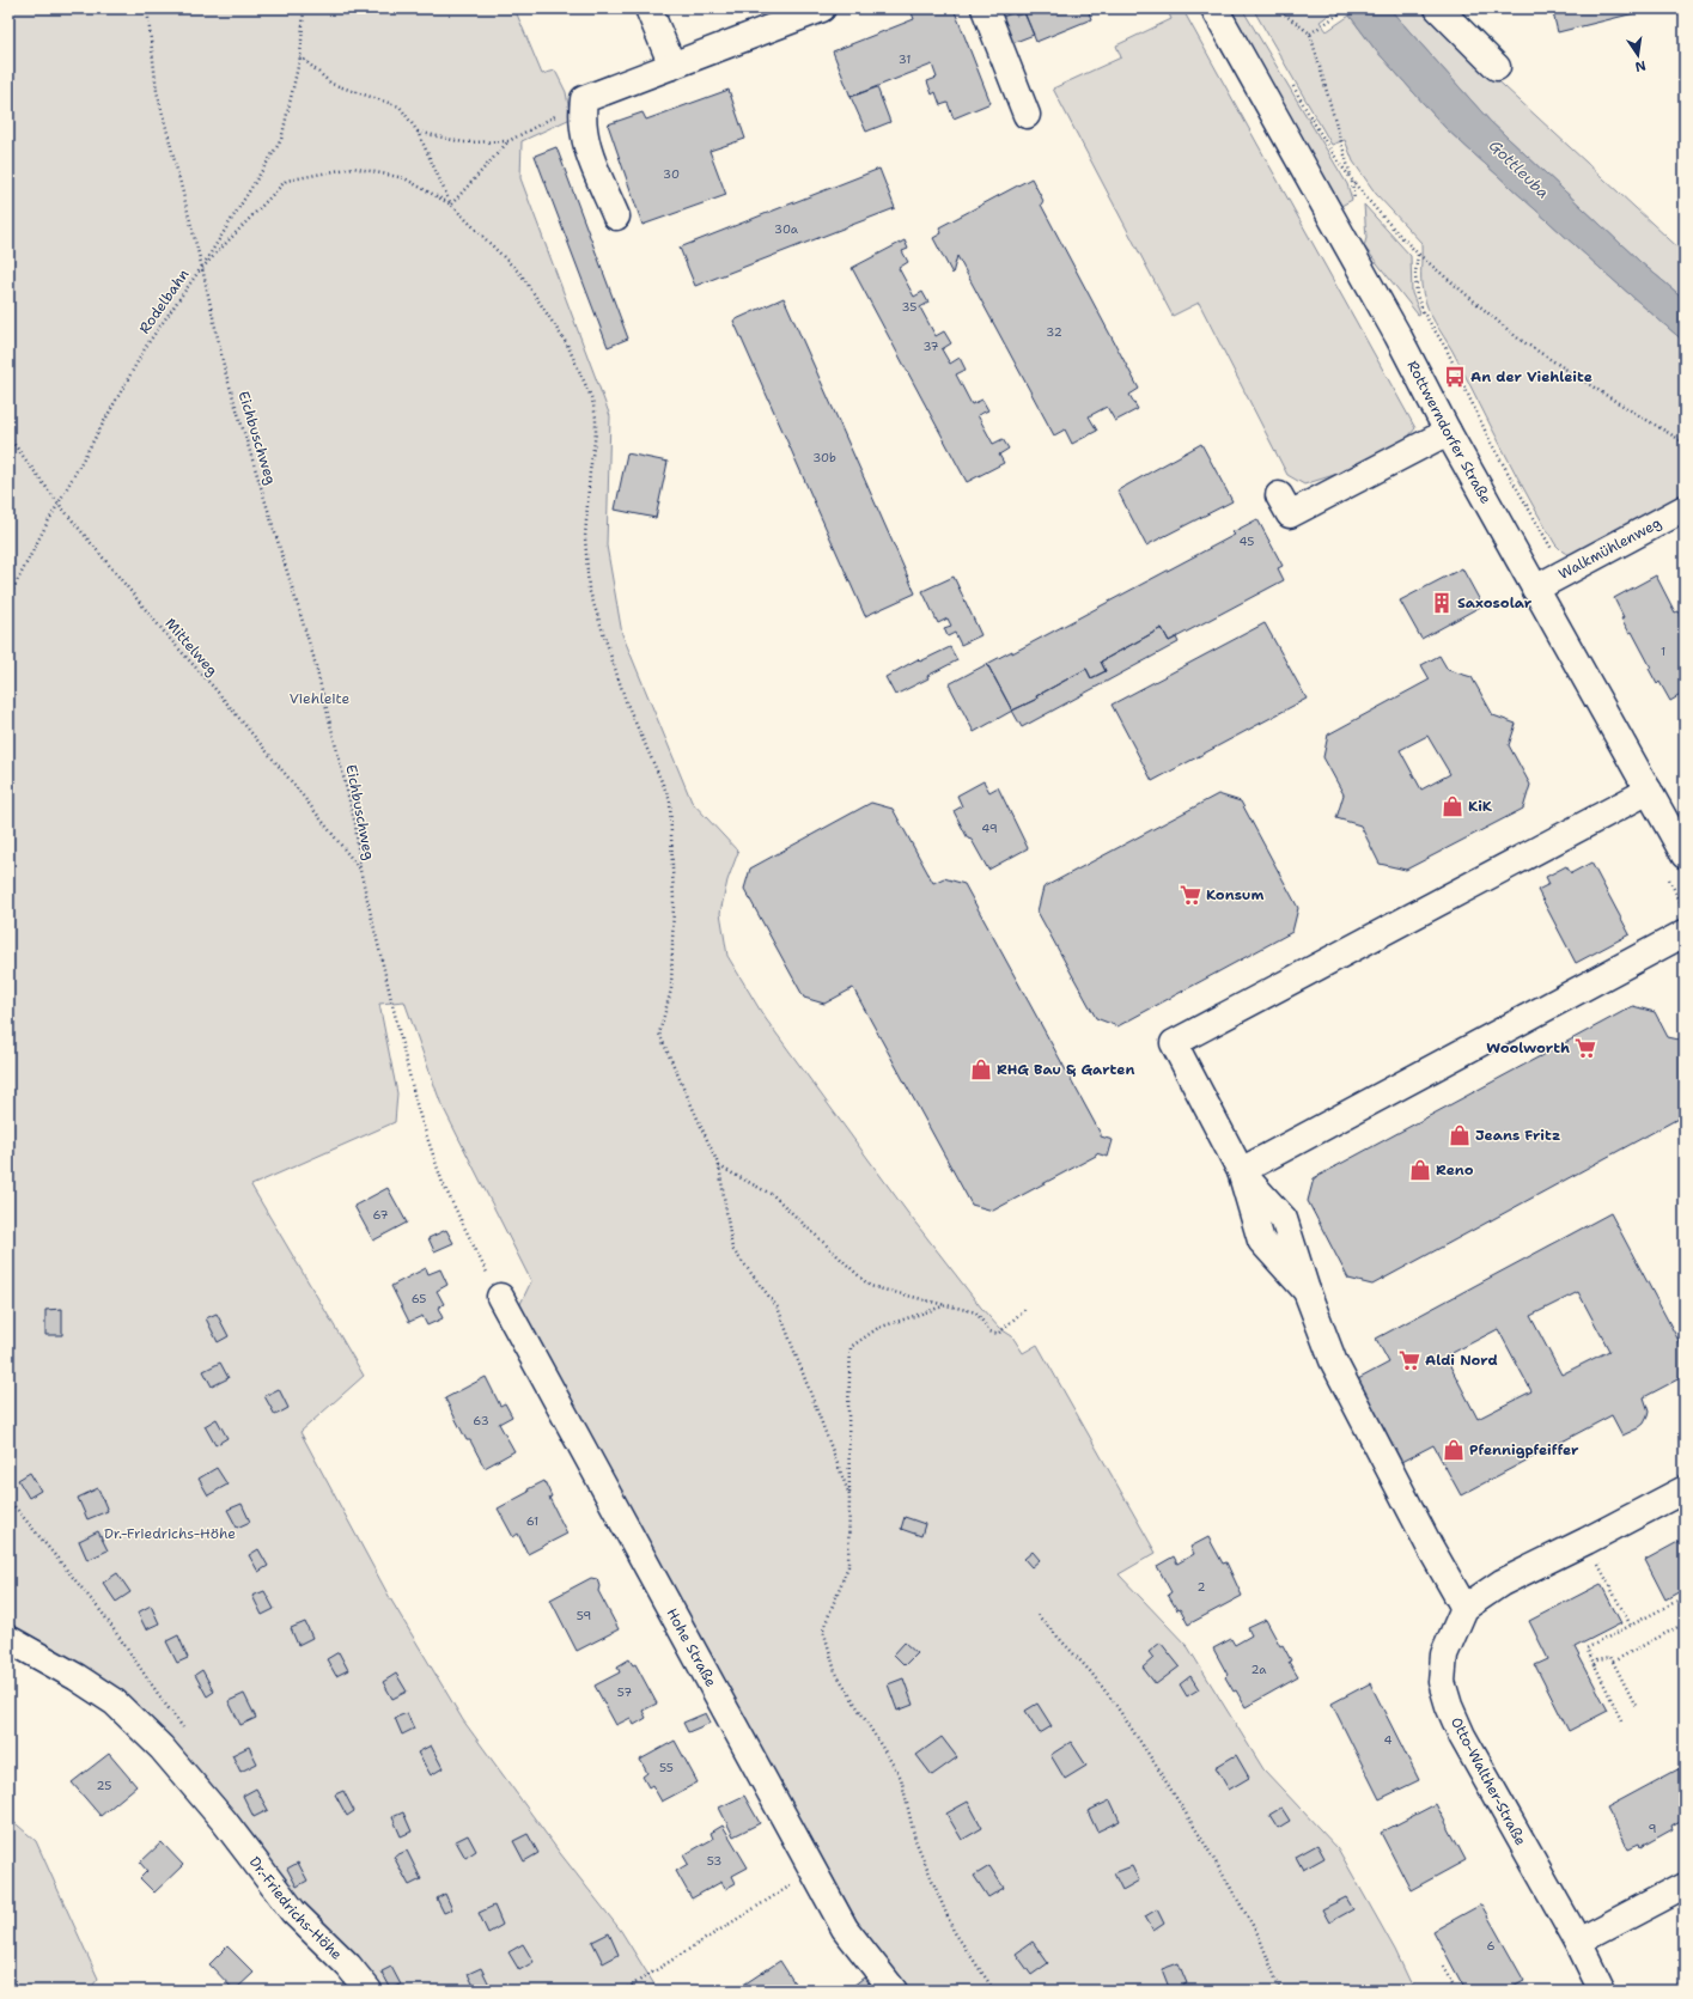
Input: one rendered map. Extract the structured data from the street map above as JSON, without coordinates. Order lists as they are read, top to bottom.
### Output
{
  "streets": {
    "street": [
      "Rottwerndorfer Straße",
      "Walkmühlenweg",
      "Hohe Straße",
      "Otto-Walther-Straße",
      "Dr.-Friedrichs-Höhe"
    ],
    "path": ["Rodelbahn", "Eichbuschweg", "Mittelweg"]
  },
  "crossings": [
    ["Rodelbahn", "Eichbuschweg"],
    ["Rodelbahn", "Mittelweg"],
    ["Rottwerndorfer Straße", "Walkmühlenweg"],
    ["Eichbuschweg", "Mittelweg"],
    ["Eichbuschweg", "Hohe Straße"]
  ],
  "water": ["Gottleuba"],
  "parks": ["Viehleite", "Dr.-Friedrichs-Höhe"],
  "places": {
    "bus stop": ["An der Viehleite"],
    "building": ["Saxosolar"],
    "shop": [
      "KiK",
      "RHG Bau & Garten",
      "Jeans Fritz",
      "Reno",
      "Pfennigpfeiffer"
    ],
    "supermarket": ["Konsum", "Woolworth", "Aldi Nord"]
  },
  "house_numbers": [
    "31",
    "30",
    "30a",
    "35",
    "32",
    "37",
    "30b",
    "45",
    "1",
    "49",
    "67",
    "65",
    "63",
    "61",
    "2",
    "59",
    "2a",
    "57",
    "4",
    "55",
    "25",
    "9",
    "53",
    "6"
  ],
  "north": "bottom"
}
